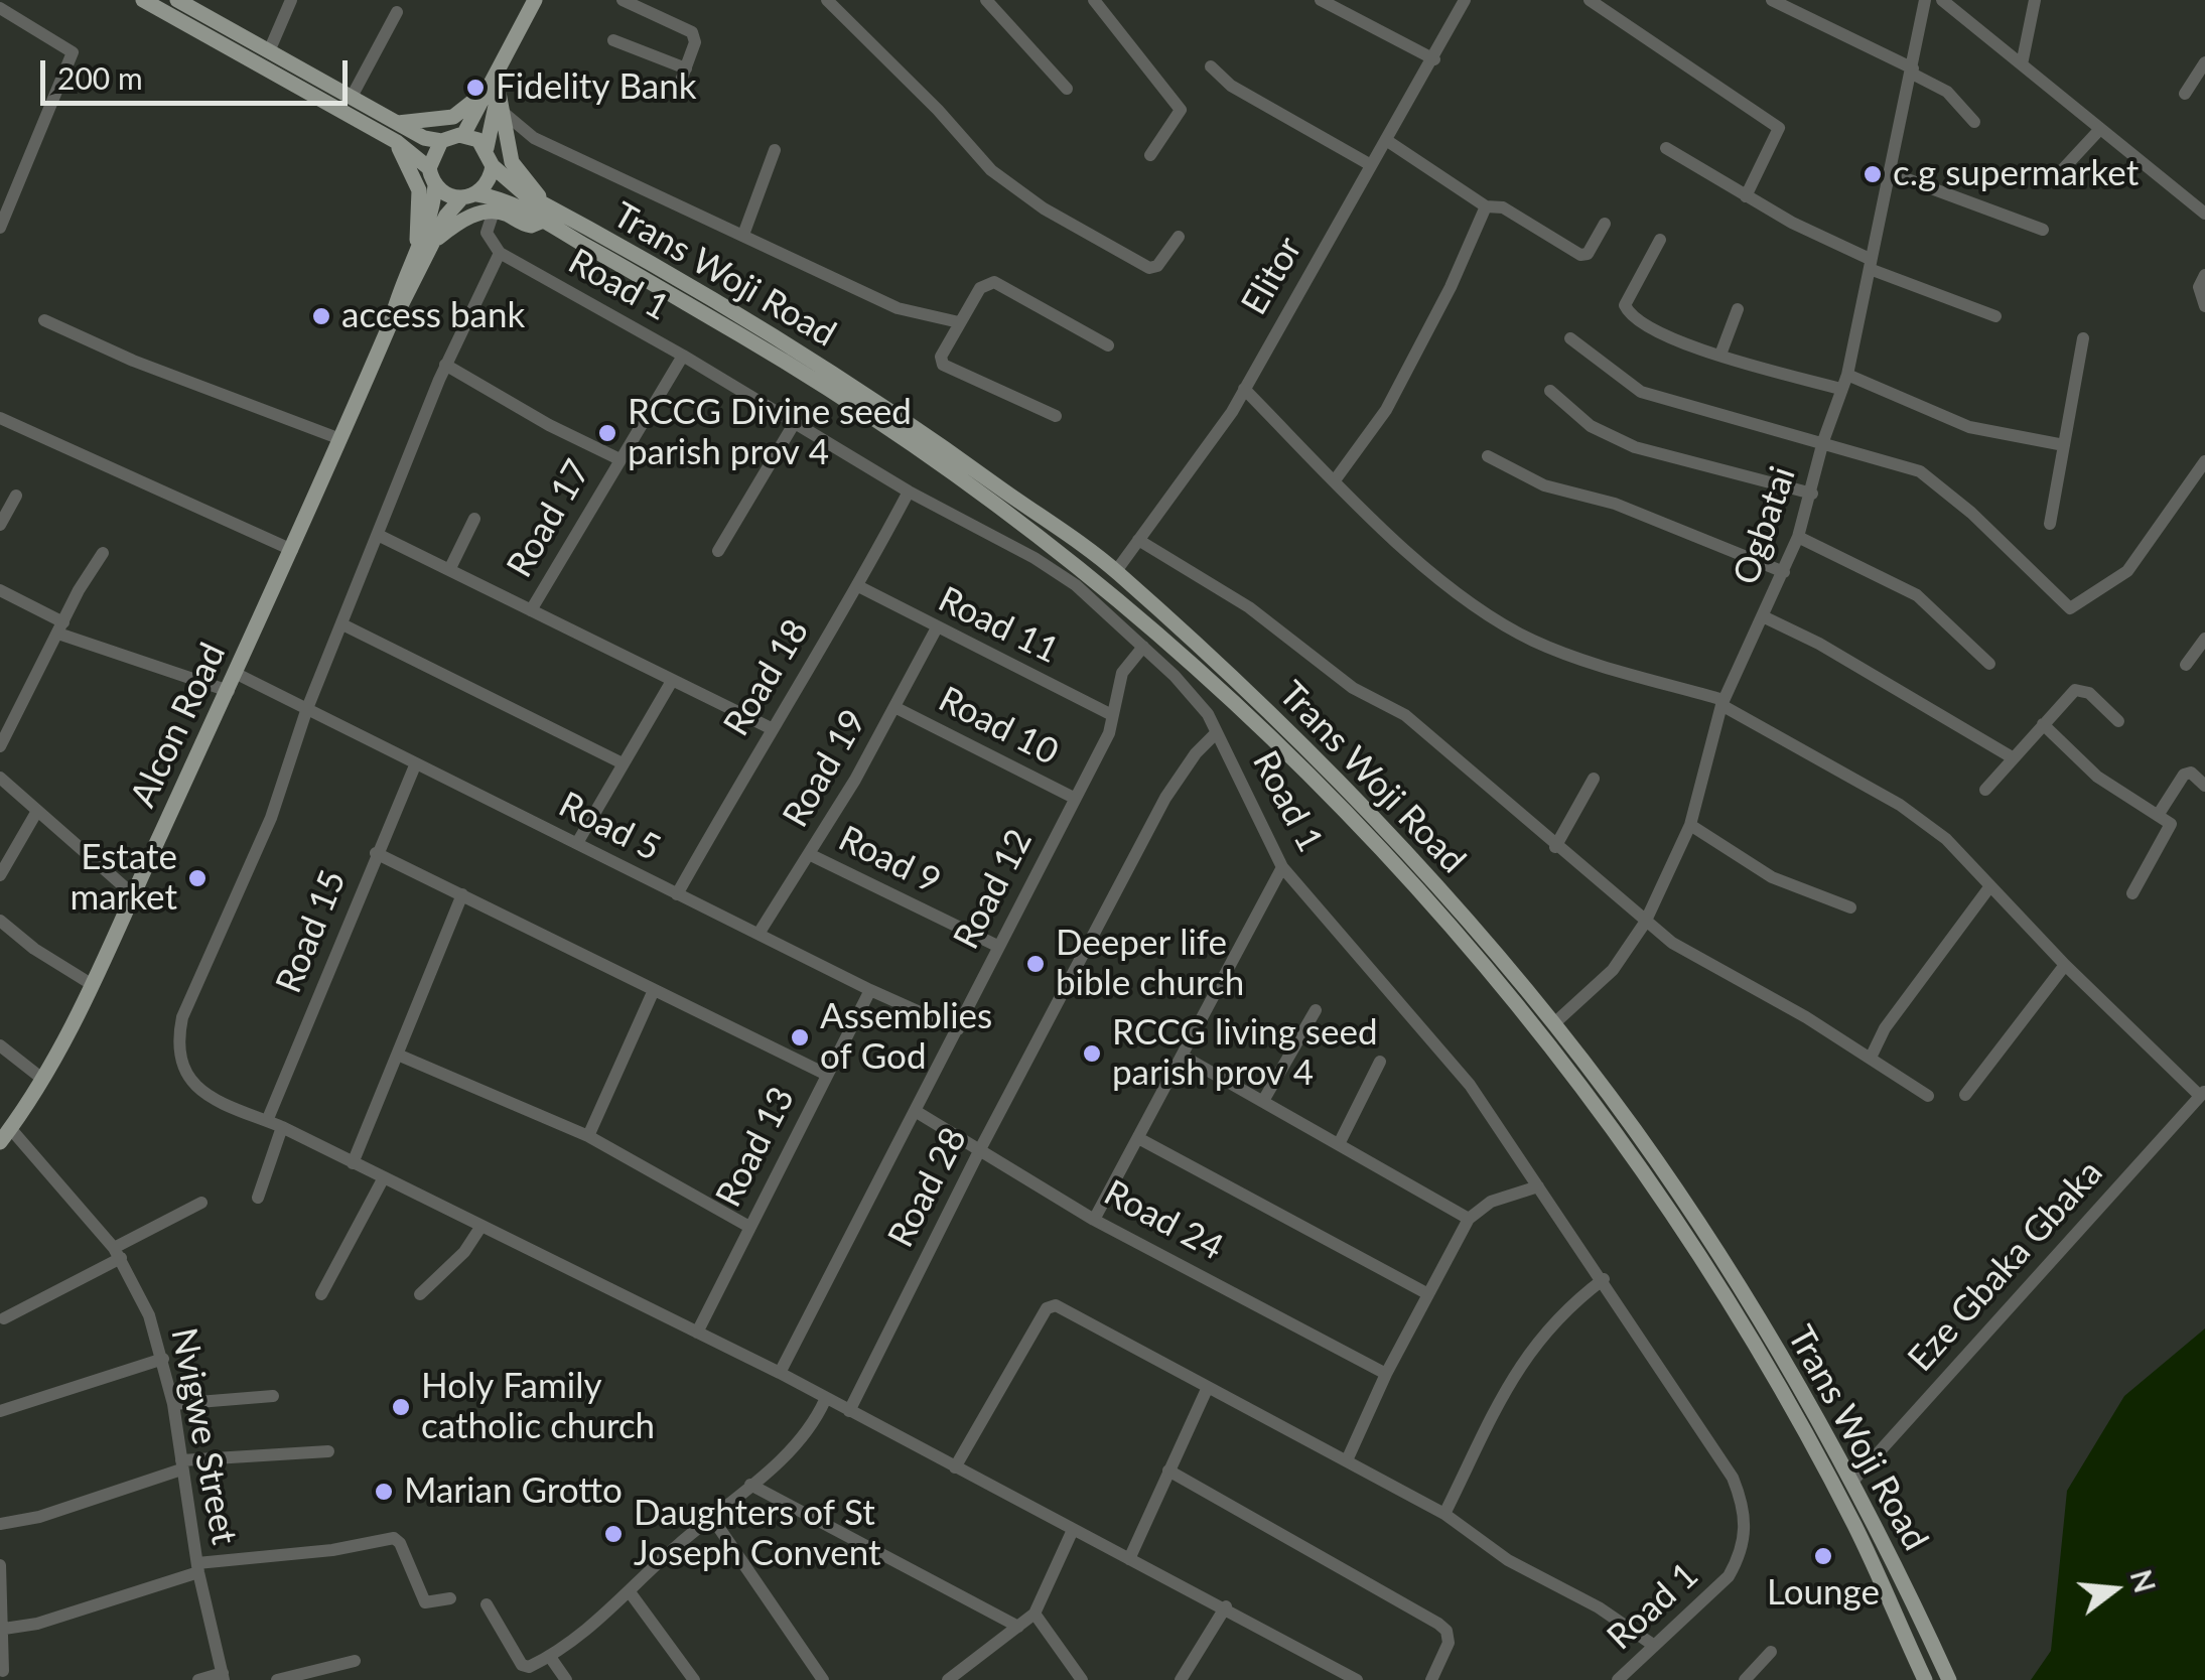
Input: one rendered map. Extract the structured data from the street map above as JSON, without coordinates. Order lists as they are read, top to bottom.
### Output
{
  "streets": {
    "main road": ["Trans Woji Road", "Alcon Road"],
    "street": [
      "Elitor",
      "Road 1",
      "Road 17",
      "Ogbatai",
      "Road 11",
      "Road 18",
      "Road 10",
      "Road 19",
      "Road 5",
      "Road 9",
      "Road 12",
      "Road 15",
      "Road 13",
      "Road 28",
      "Road 24",
      "Eze Gbaka Gbaka",
      "Nvigwe Street"
    ]
  },
  "crossings": [
    ["Trans Woji Road", "Elitor"],
    ["Trans Woji Road", "Ogbatai"],
    ["Trans Woji Road", "Eze Gbaka Gbaka"],
    ["Road 1", "Road 17"],
    ["Road 1", "Road 18"],
    ["Road 1", "Road 12"],
    ["Road 1", "Road 28"],
    ["Road 11", "Road 18"],
    ["Road 11", "Road 19"],
    ["Road 11", "Road 12"],
    ["Road 18", "Road 5"],
    ["Alcon Road", "Road 5"],
    ["Alcon Road", "Nvigwe Street"],
    ["Road 10", "Road 19"],
    ["Road 10", "Road 12"],
    ["Road 19", "Road 5"],
    ["Road 19", "Road 9"],
    ["Road 5", "Road 12"],
    ["Road 5", "Road 15"],
    ["Road 5", "Road 13"],
    ["Road 9", "Road 12"],
    ["Road 12", "Road 24"],
    ["Road 28", "Road 24"]
  ],
  "places": [
    "Fidelity Bank",
    "c.g supermarket",
    "access bank",
    "RCCG Divine seed parish prov 4",
    "Estate market",
    "Deeper life bible church",
    "Assemblies of God",
    "RCCG living seed parish prov 4",
    "Holy Family catholic church",
    "Marian Grotto",
    "Daughters of St Joseph Convent",
    "Lounge"
  ],
  "scale_bar": "200 m",
  "north": "right"
}
